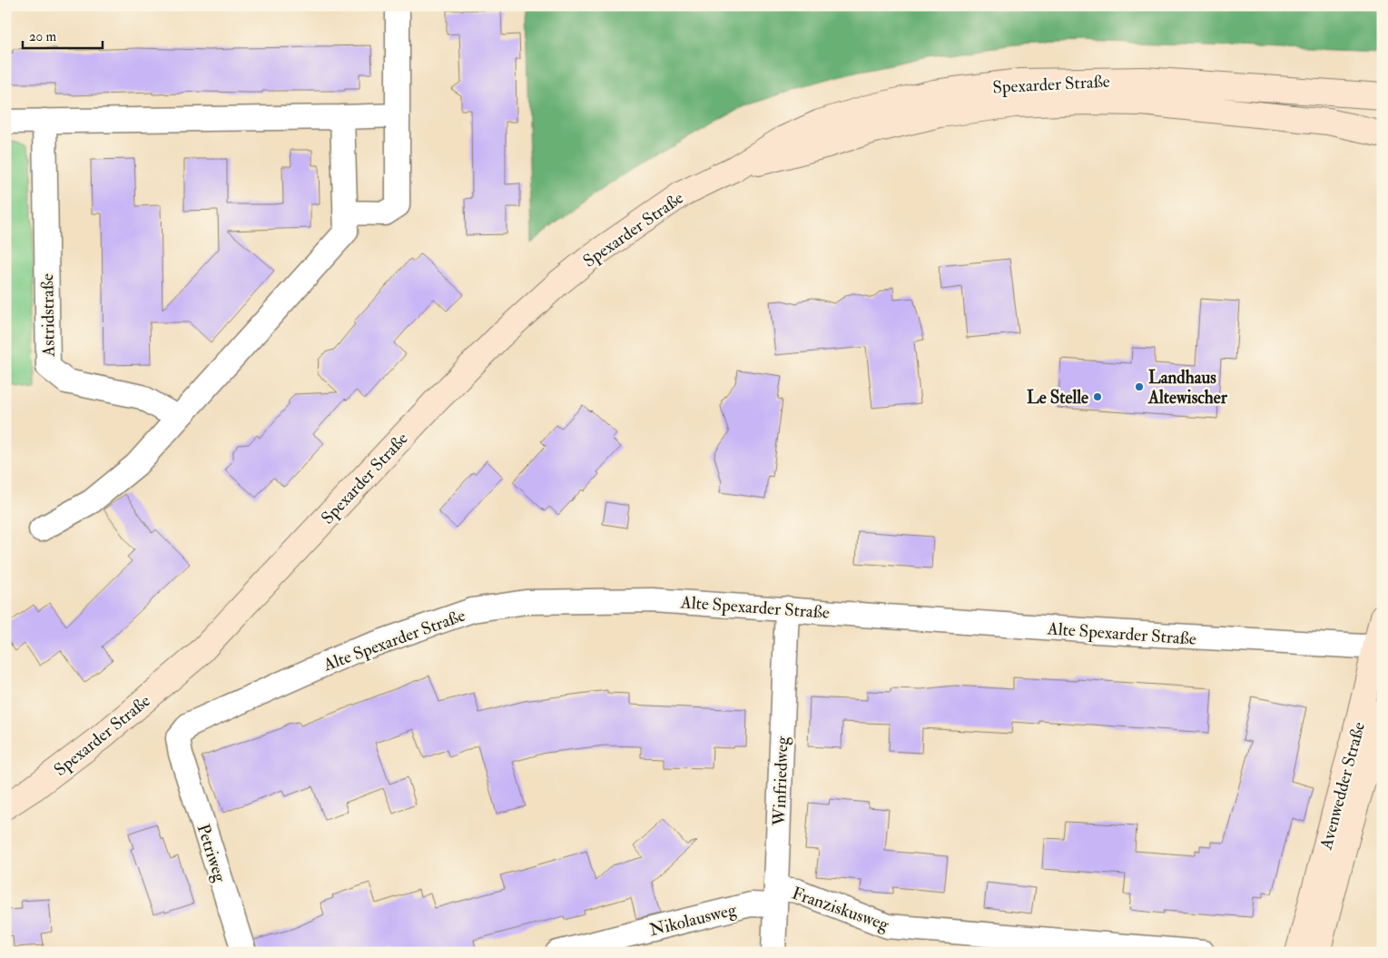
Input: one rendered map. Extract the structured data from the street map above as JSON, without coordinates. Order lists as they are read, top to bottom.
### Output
{
  "streets": {
    "main road": ["Spexarder Straße", "Avenwedder Straße"],
    "street": [
      "Astridstraße",
      "Alte Spexarder Straße",
      "Winfriedweg",
      "Petriweg",
      "Franziskusweg",
      "Nikolausweg"
    ]
  },
  "crossings": [
    ["Alte Spexarder Straße", "Winfriedweg"],
    ["Alte Spexarder Straße", "Avenwedder Straße"],
    ["Alte Spexarder Straße", "Petriweg"],
    ["Winfriedweg", "Franziskusweg"],
    ["Winfriedweg", "Nikolausweg"],
    ["Franziskusweg", "Nikolausweg"]
  ],
  "places": ["Landhaus Altewischer", "Le Stelle"],
  "scale_bar": "20 m"
}
